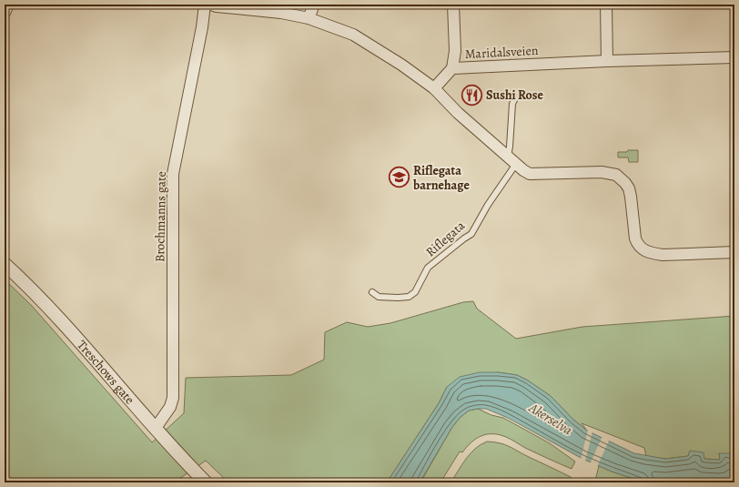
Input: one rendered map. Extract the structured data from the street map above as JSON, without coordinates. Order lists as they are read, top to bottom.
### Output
{
  "streets": {
    "street": ["Maridalsveien", "Brochmanns gate", "Treschows gate"],
    "lane": ["Riflegata"]
  },
  "crossings": [
    ["Brochmanns gate", "Treschows gate"]
  ],
  "water": ["Akerselva"],
  "places": {
    "restaurant": ["Sushi Rose"],
    "school or university": ["Riflegata barnehage"]
  }
}
